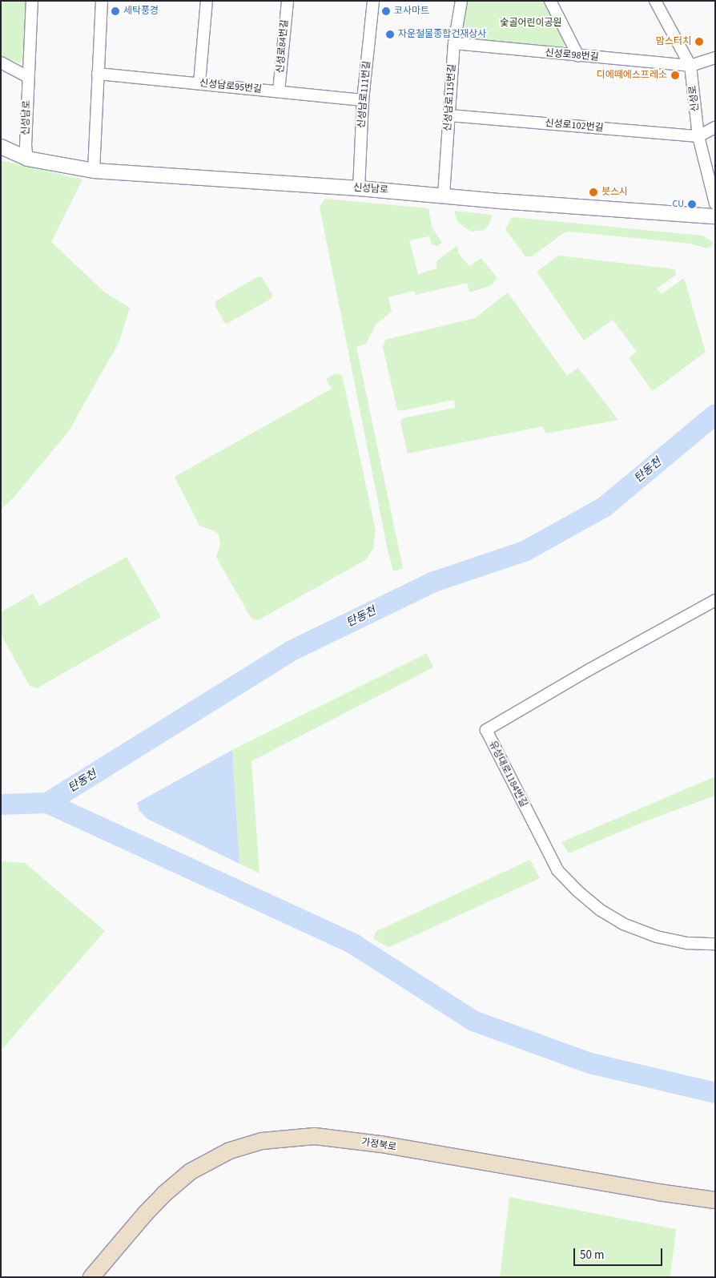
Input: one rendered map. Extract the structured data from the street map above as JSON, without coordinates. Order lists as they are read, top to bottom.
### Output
{
  "streets": {
    "main road": ["가정북로"],
    "street": [
      "신성로84번길",
      "신성로98번길",
      "신성남로95번길",
      "신성남로111번길",
      "신성남로115번길",
      "신성로",
      "신성남로",
      "신성로102번길",
      "유성대로1184번길"
    ]
  },
  "crossings": [
    ["신성로84번길", "신성남로95번길"],
    ["신성로98번길", "신성남로115번길"],
    ["신성로98번길", "신성로"],
    ["신성남로95번길", "신성남로111번길"],
    ["신성남로111번길", "신성남로"],
    ["신성남로115번길", "신성남로"],
    ["신성남로115번길", "신성로102번길"],
    ["신성로", "신성로102번길"]
  ],
  "water": ["탄동천"],
  "parks": ["숯골어린이공원"],
  "places": [
    "세탁풍경",
    "코사마트",
    "자운철물종합건재상사",
    "맘스터치",
    "디에떼에스프레소",
    "븟스시",
    "CU"
  ],
  "scale_bar": "50 m"
}
